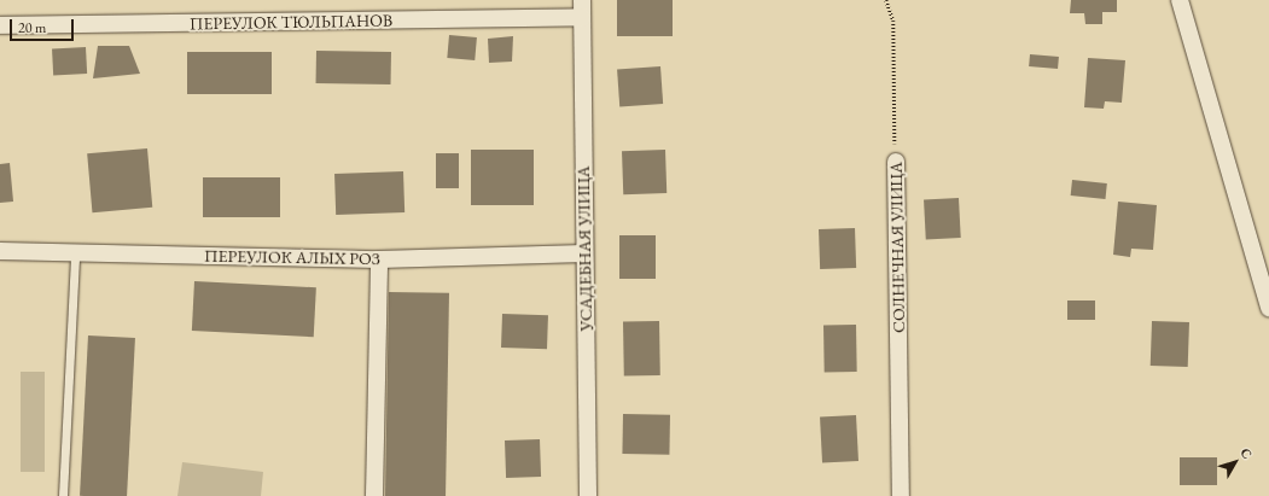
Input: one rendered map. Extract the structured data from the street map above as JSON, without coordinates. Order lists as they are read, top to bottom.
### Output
{
  "streets": {
    "street": [
      "ПЕРЕУЛОК ТЮЛЬПАНОВ",
      "СОЛНЕЧНАЯ УЛИЦА",
      "УСАДЕБНАЯ УЛИЦА",
      "ПЕРЕУЛОК АЛЫХ РОЗ"
    ]
  },
  "crossings": [
    ["ПЕРЕУЛОК ТЮЛЬПАНОВ", "УСАДЕБНАЯ УЛИЦА"],
    ["УСАДЕБНАЯ УЛИЦА", "ПЕРЕУЛОК АЛЫХ РОЗ"]
  ],
  "scale_bar": "20 m",
  "north": "top right"
}
